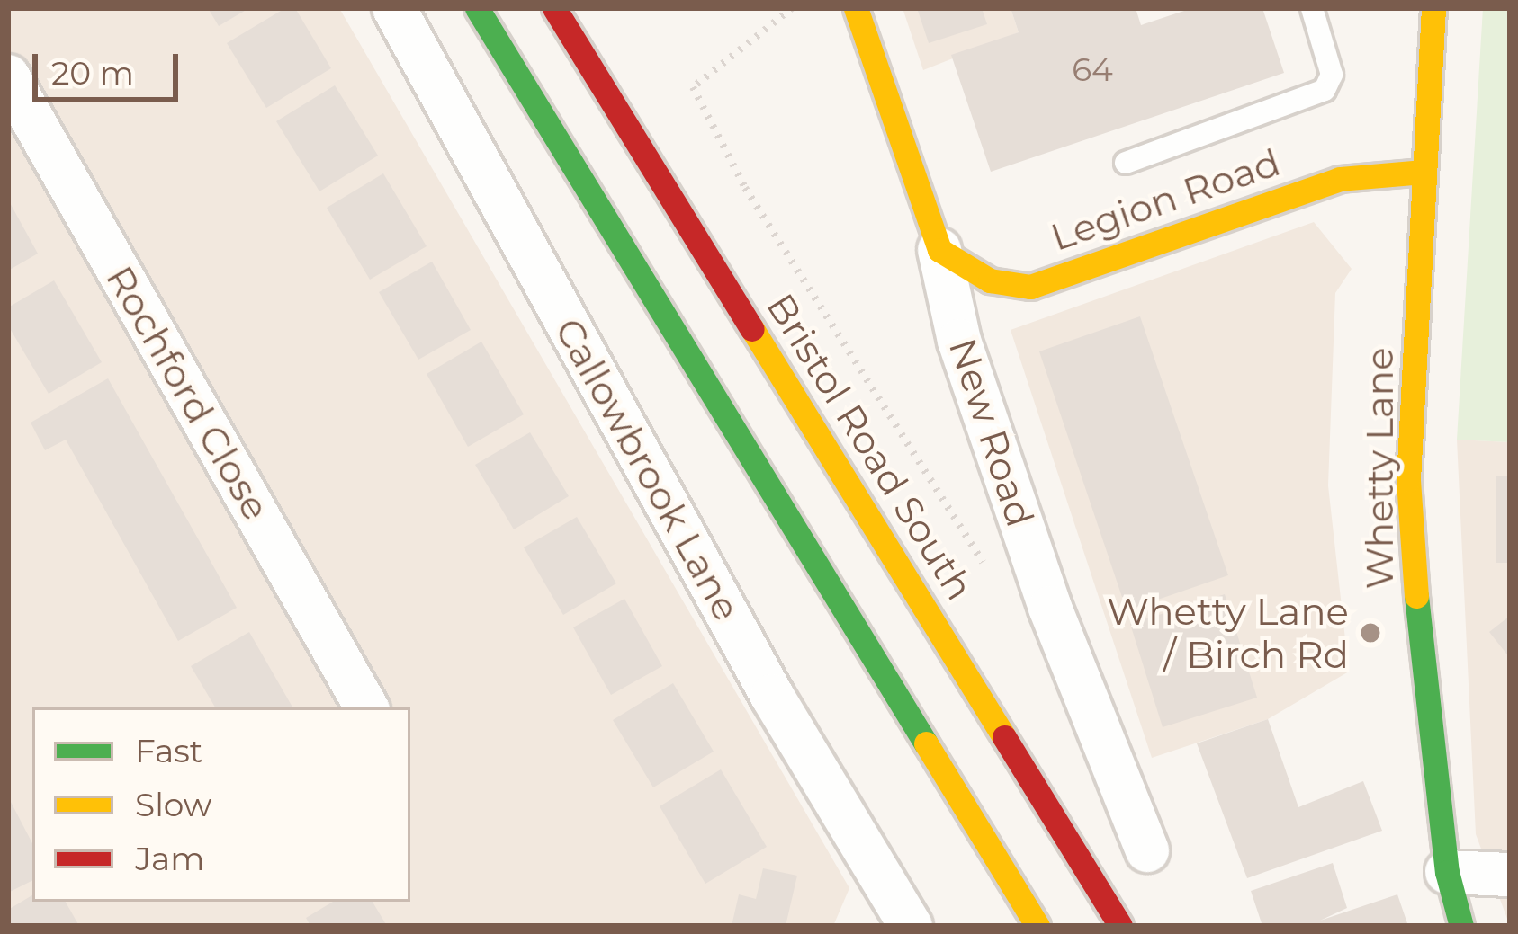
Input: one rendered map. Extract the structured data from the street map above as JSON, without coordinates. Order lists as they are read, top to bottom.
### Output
{
  "streets": {
    "main road": [
      "Legion Road",
      "New Road",
      "Bristol Road South",
      "Whetty Lane"
    ],
    "street": ["Rochford Close", "Callowbrook Lane"]
  },
  "crossings": [
    ["Legion Road", "New Road"],
    ["Legion Road", "Whetty Lane"]
  ],
  "places": ["Whetty Lane / Birch Rd"],
  "house_numbers": ["64"],
  "legend": ["Fast", "Slow", "Jam"],
  "scale_bar": "20 m"
}
